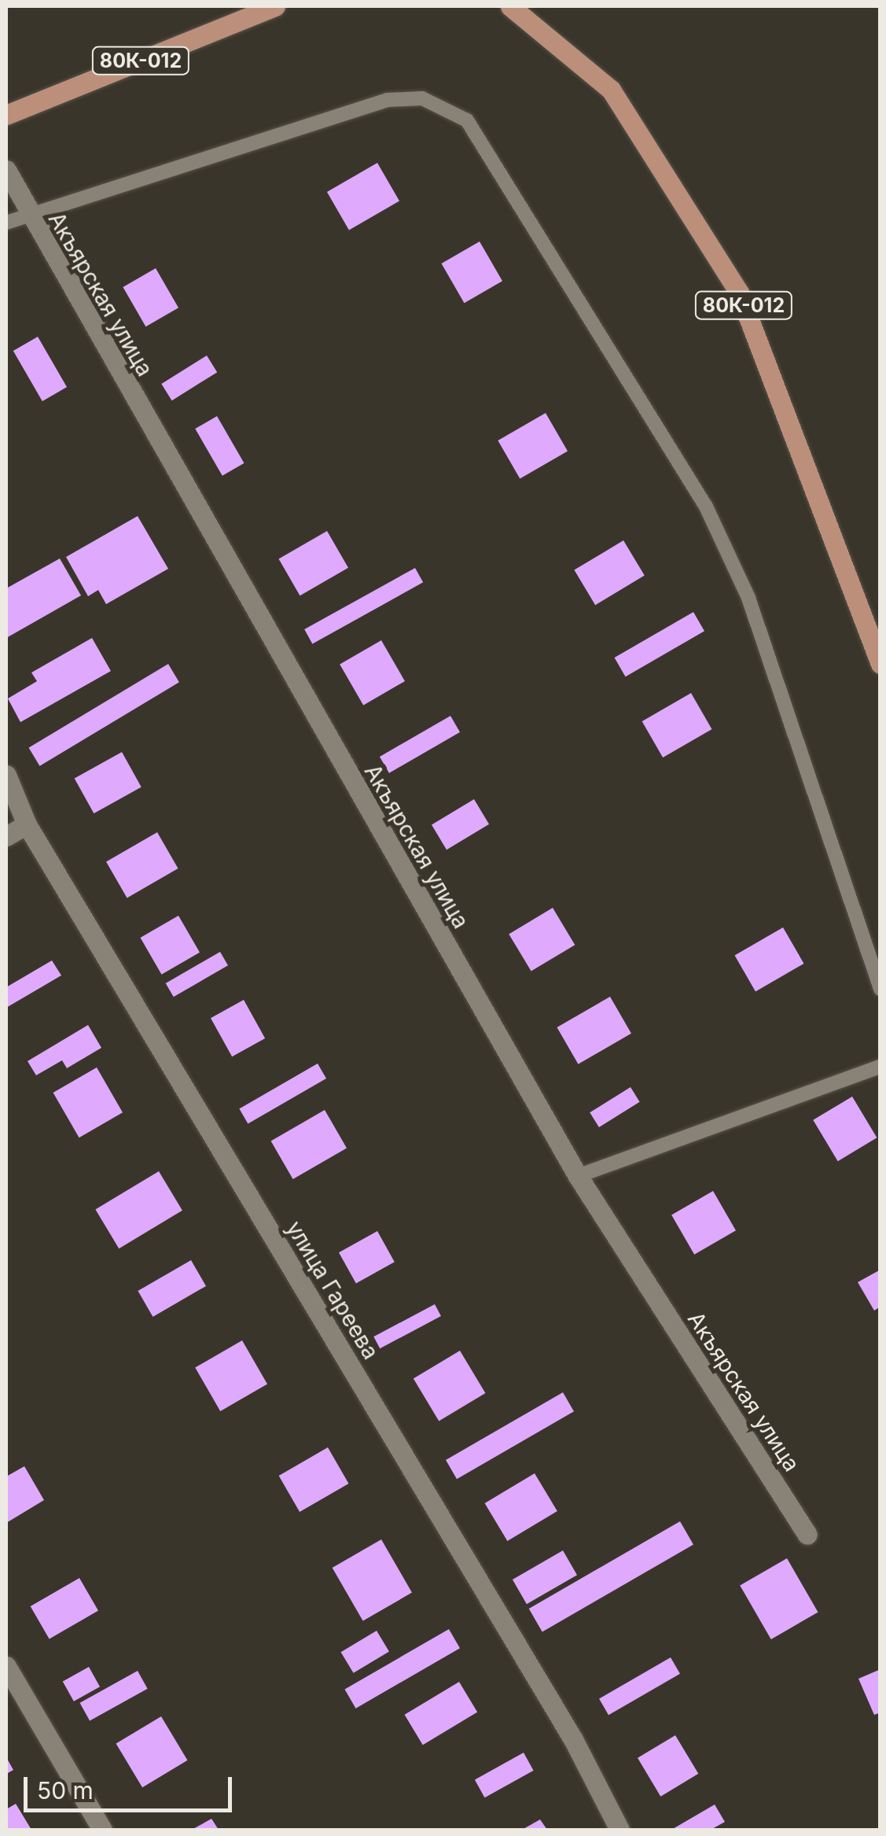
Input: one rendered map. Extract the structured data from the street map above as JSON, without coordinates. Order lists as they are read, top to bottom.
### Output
{
  "streets": {
    "main road": ["80К-012"],
    "street": ["Акъярская улица", "улица Гареева"]
  },
  "scale_bar": "50 m"
}
